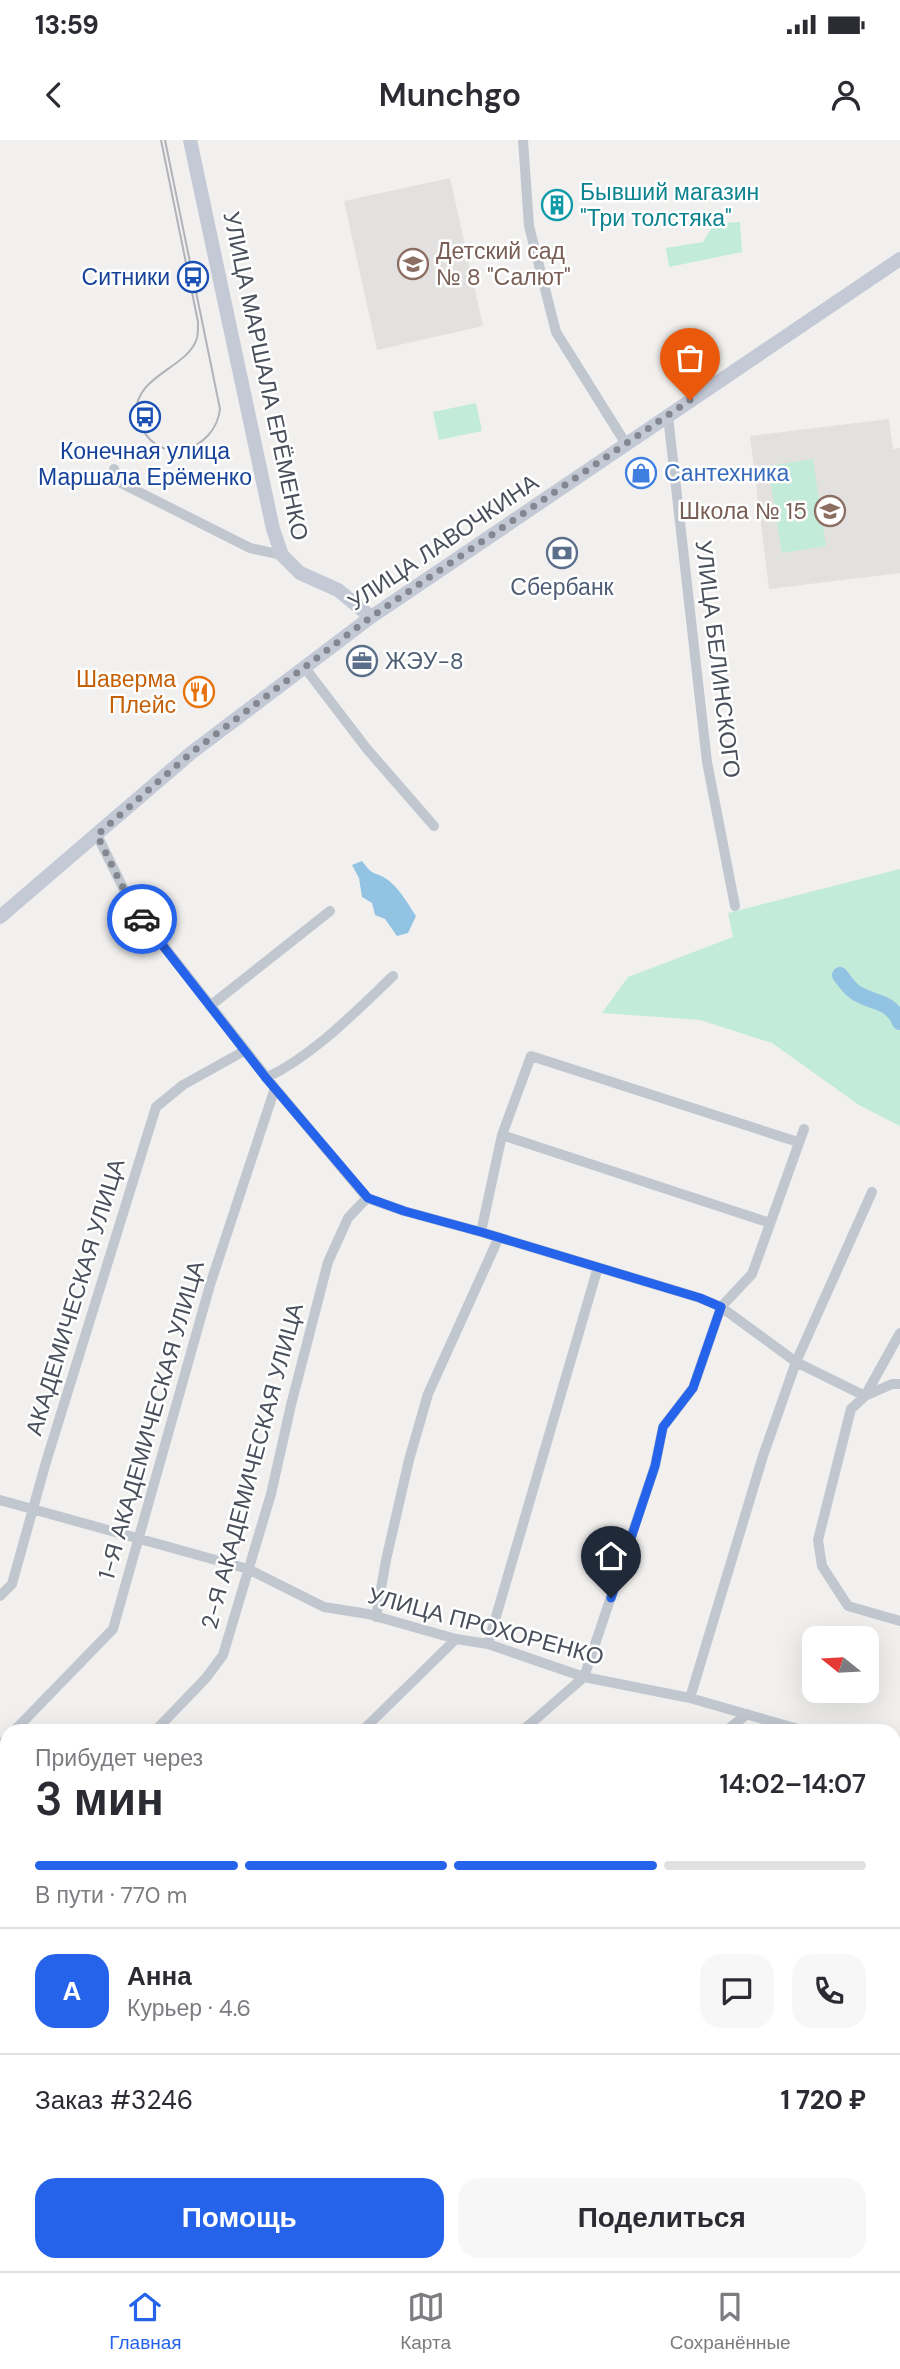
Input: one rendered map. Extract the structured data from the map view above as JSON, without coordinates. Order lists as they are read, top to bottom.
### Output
{
  "streets": {
    "main road": ["УЛИЦА МАРШАЛА ЕРЁМЕНКО", "УЛИЦА ЛАВОЧКИНА"],
    "street": [
      "УЛИЦА БЕЛИНСКОГО",
      "АКАДЕМИЧЕСКАЯ УЛИЦА",
      "1-Я АКАДЕМИЧЕСКАЯ УЛИЦА",
      "2-Я АКАДЕМИЧЕСКАЯ УЛИЦА",
      "УЛИЦА ПРОХОРЕНКО"
    ]
  },
  "crossings": [
    ["УЛИЦА МАРШАЛА ЕРЁМЕНКО", "УЛИЦА ЛАВОЧКИНА"],
    ["УЛИЦА ЛАВОЧКИНА", "УЛИЦА БЕЛИНСКОГО"],
    ["АКАДЕМИЧЕСКАЯ УЛИЦА", "УЛИЦА ПРОХОРЕНКО"],
    ["1-Я АКАДЕМИЧЕСКАЯ УЛИЦА", "УЛИЦА ПРОХОРЕНКО"],
    ["2-Я АКАДЕМИЧЕСКАЯ УЛИЦА", "УЛИЦА ПРОХОРЕНКО"]
  ],
  "places": {
    "building": ["Бывший магазин \"Три толстяка\""],
    "school or university": ["Детский сад № 8 \"Салют\"", "Школа № 15"],
    "bus stop": ["Ситники", "Конечная улица Маршала Ерёменко"],
    "shop": ["Сантехника"],
    "bank": ["Сбербанк"],
    "office": ["ЖЭУ-8"],
    "restaurant": ["Шаверма Плейс"]
  },
  "north": "left",
  "page": {
    "status": "13:59",
    "header": "Munchgo",
    "heading": ["3 мин", "Прибудет через", "14:02–14:07"],
    "panel": [
      "Анна",
      "Курьер · 4.6",
      "Заказ #3246",
      "1 720 ₽"
    ],
    "bar": "В пути · 770 m",
    "round": "А",
    "buttons": ["Помощь", "Поделиться"],
    "tabs": ["Главная", "Карта", "Сохранённые"]
  }
}
